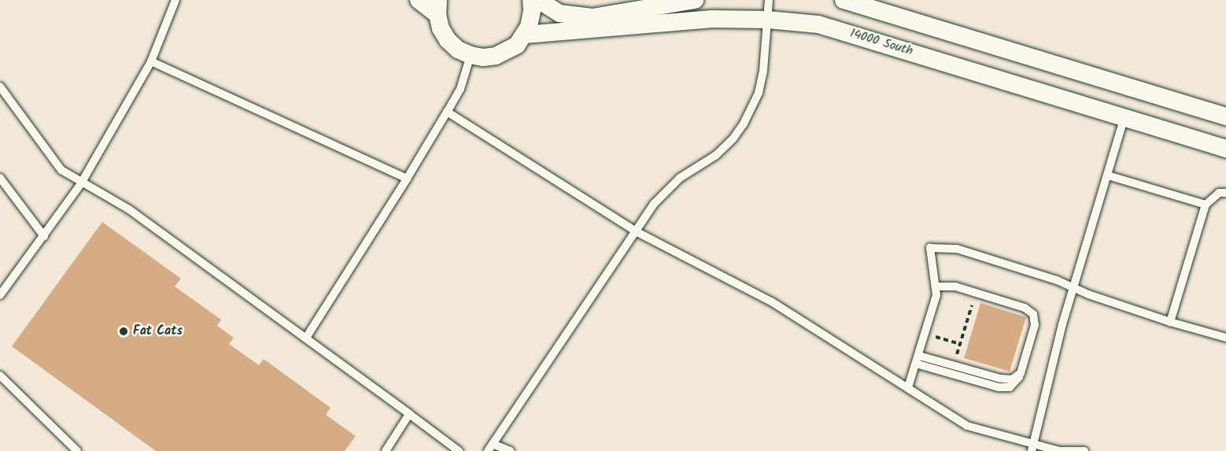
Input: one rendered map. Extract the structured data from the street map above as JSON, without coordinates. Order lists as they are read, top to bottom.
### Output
{
  "streets": {
    "street": ["14000 South"]
  },
  "places": ["Fat Cats"]
}
